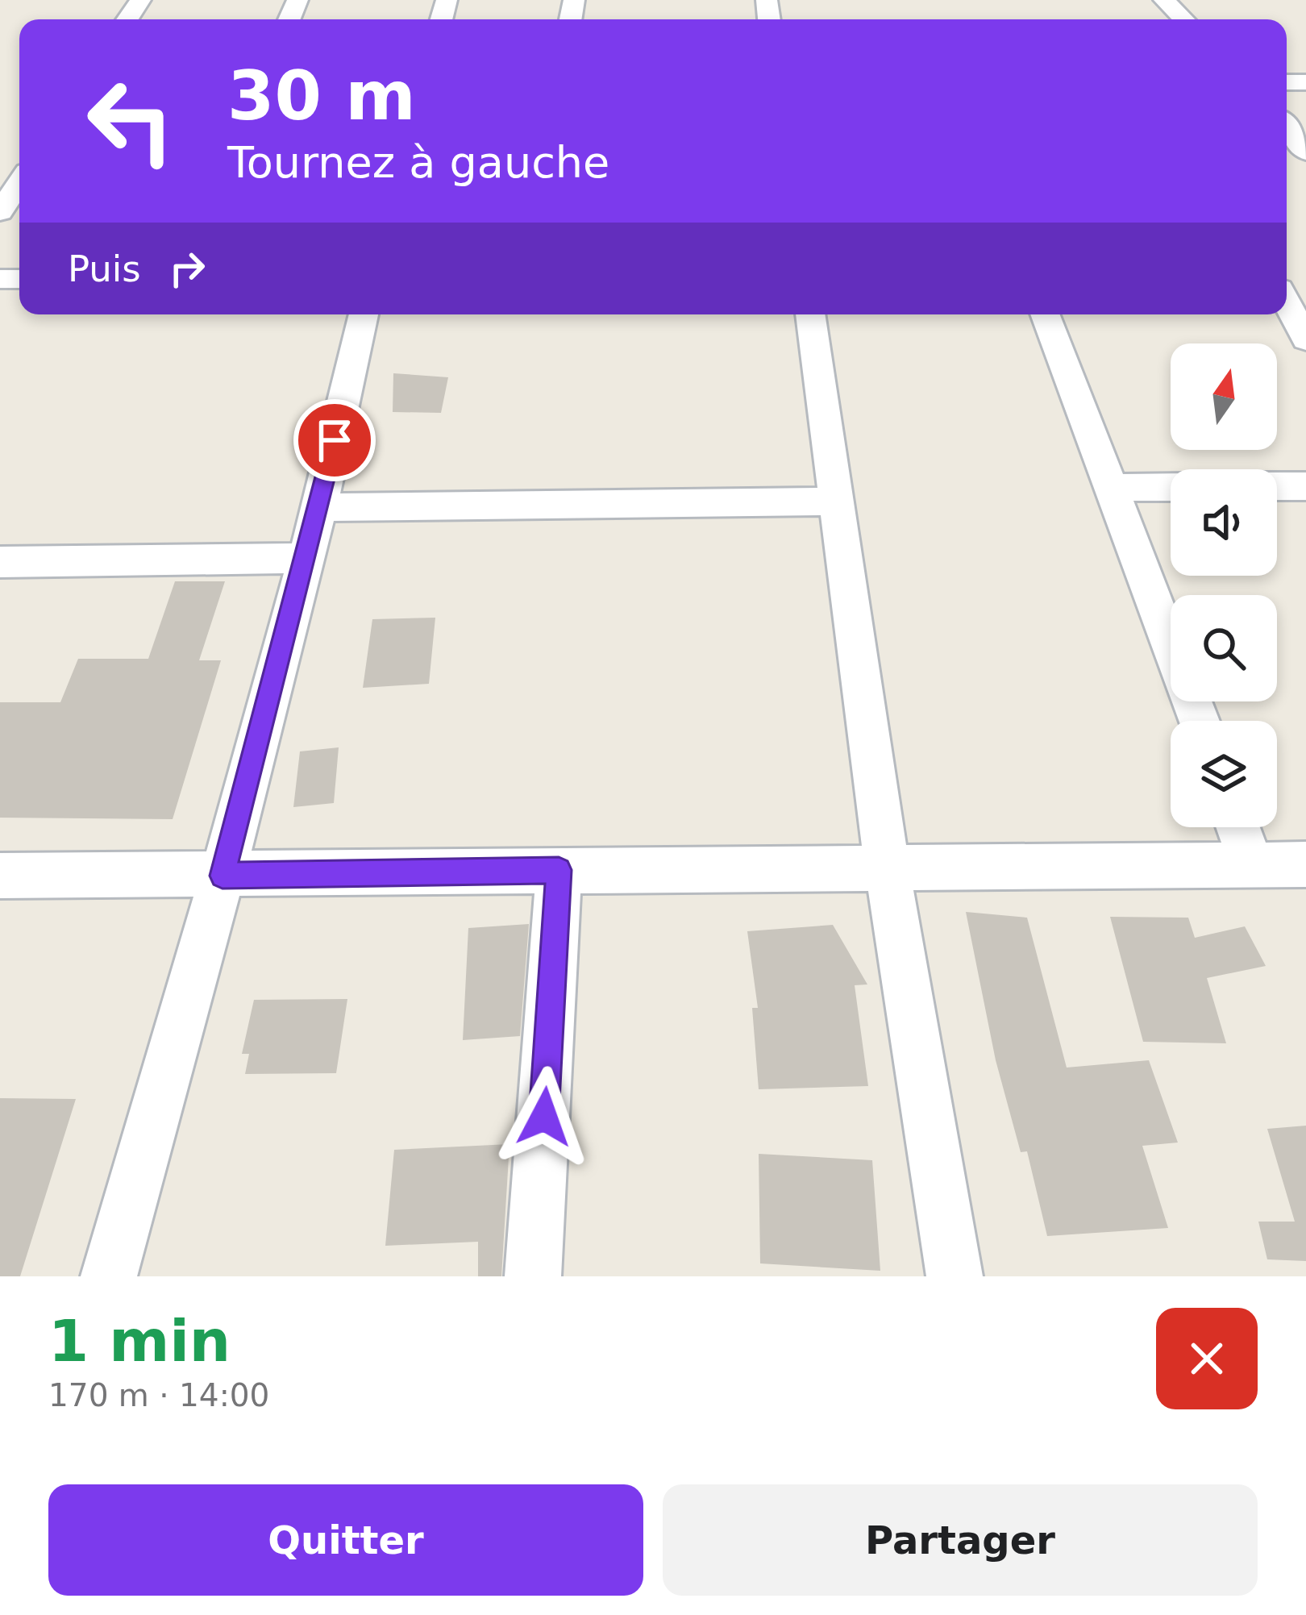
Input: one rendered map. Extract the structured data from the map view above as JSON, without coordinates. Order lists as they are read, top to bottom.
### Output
{
  "north": "top",
  "page": {
    "turn": ["30 m", "Tournez à gauche"],
    "then": "Puis",
    "heading": ["1 min", "170 m · 14:00"],
    "buttons": ["Quitter", "Partager"]
  }
}
